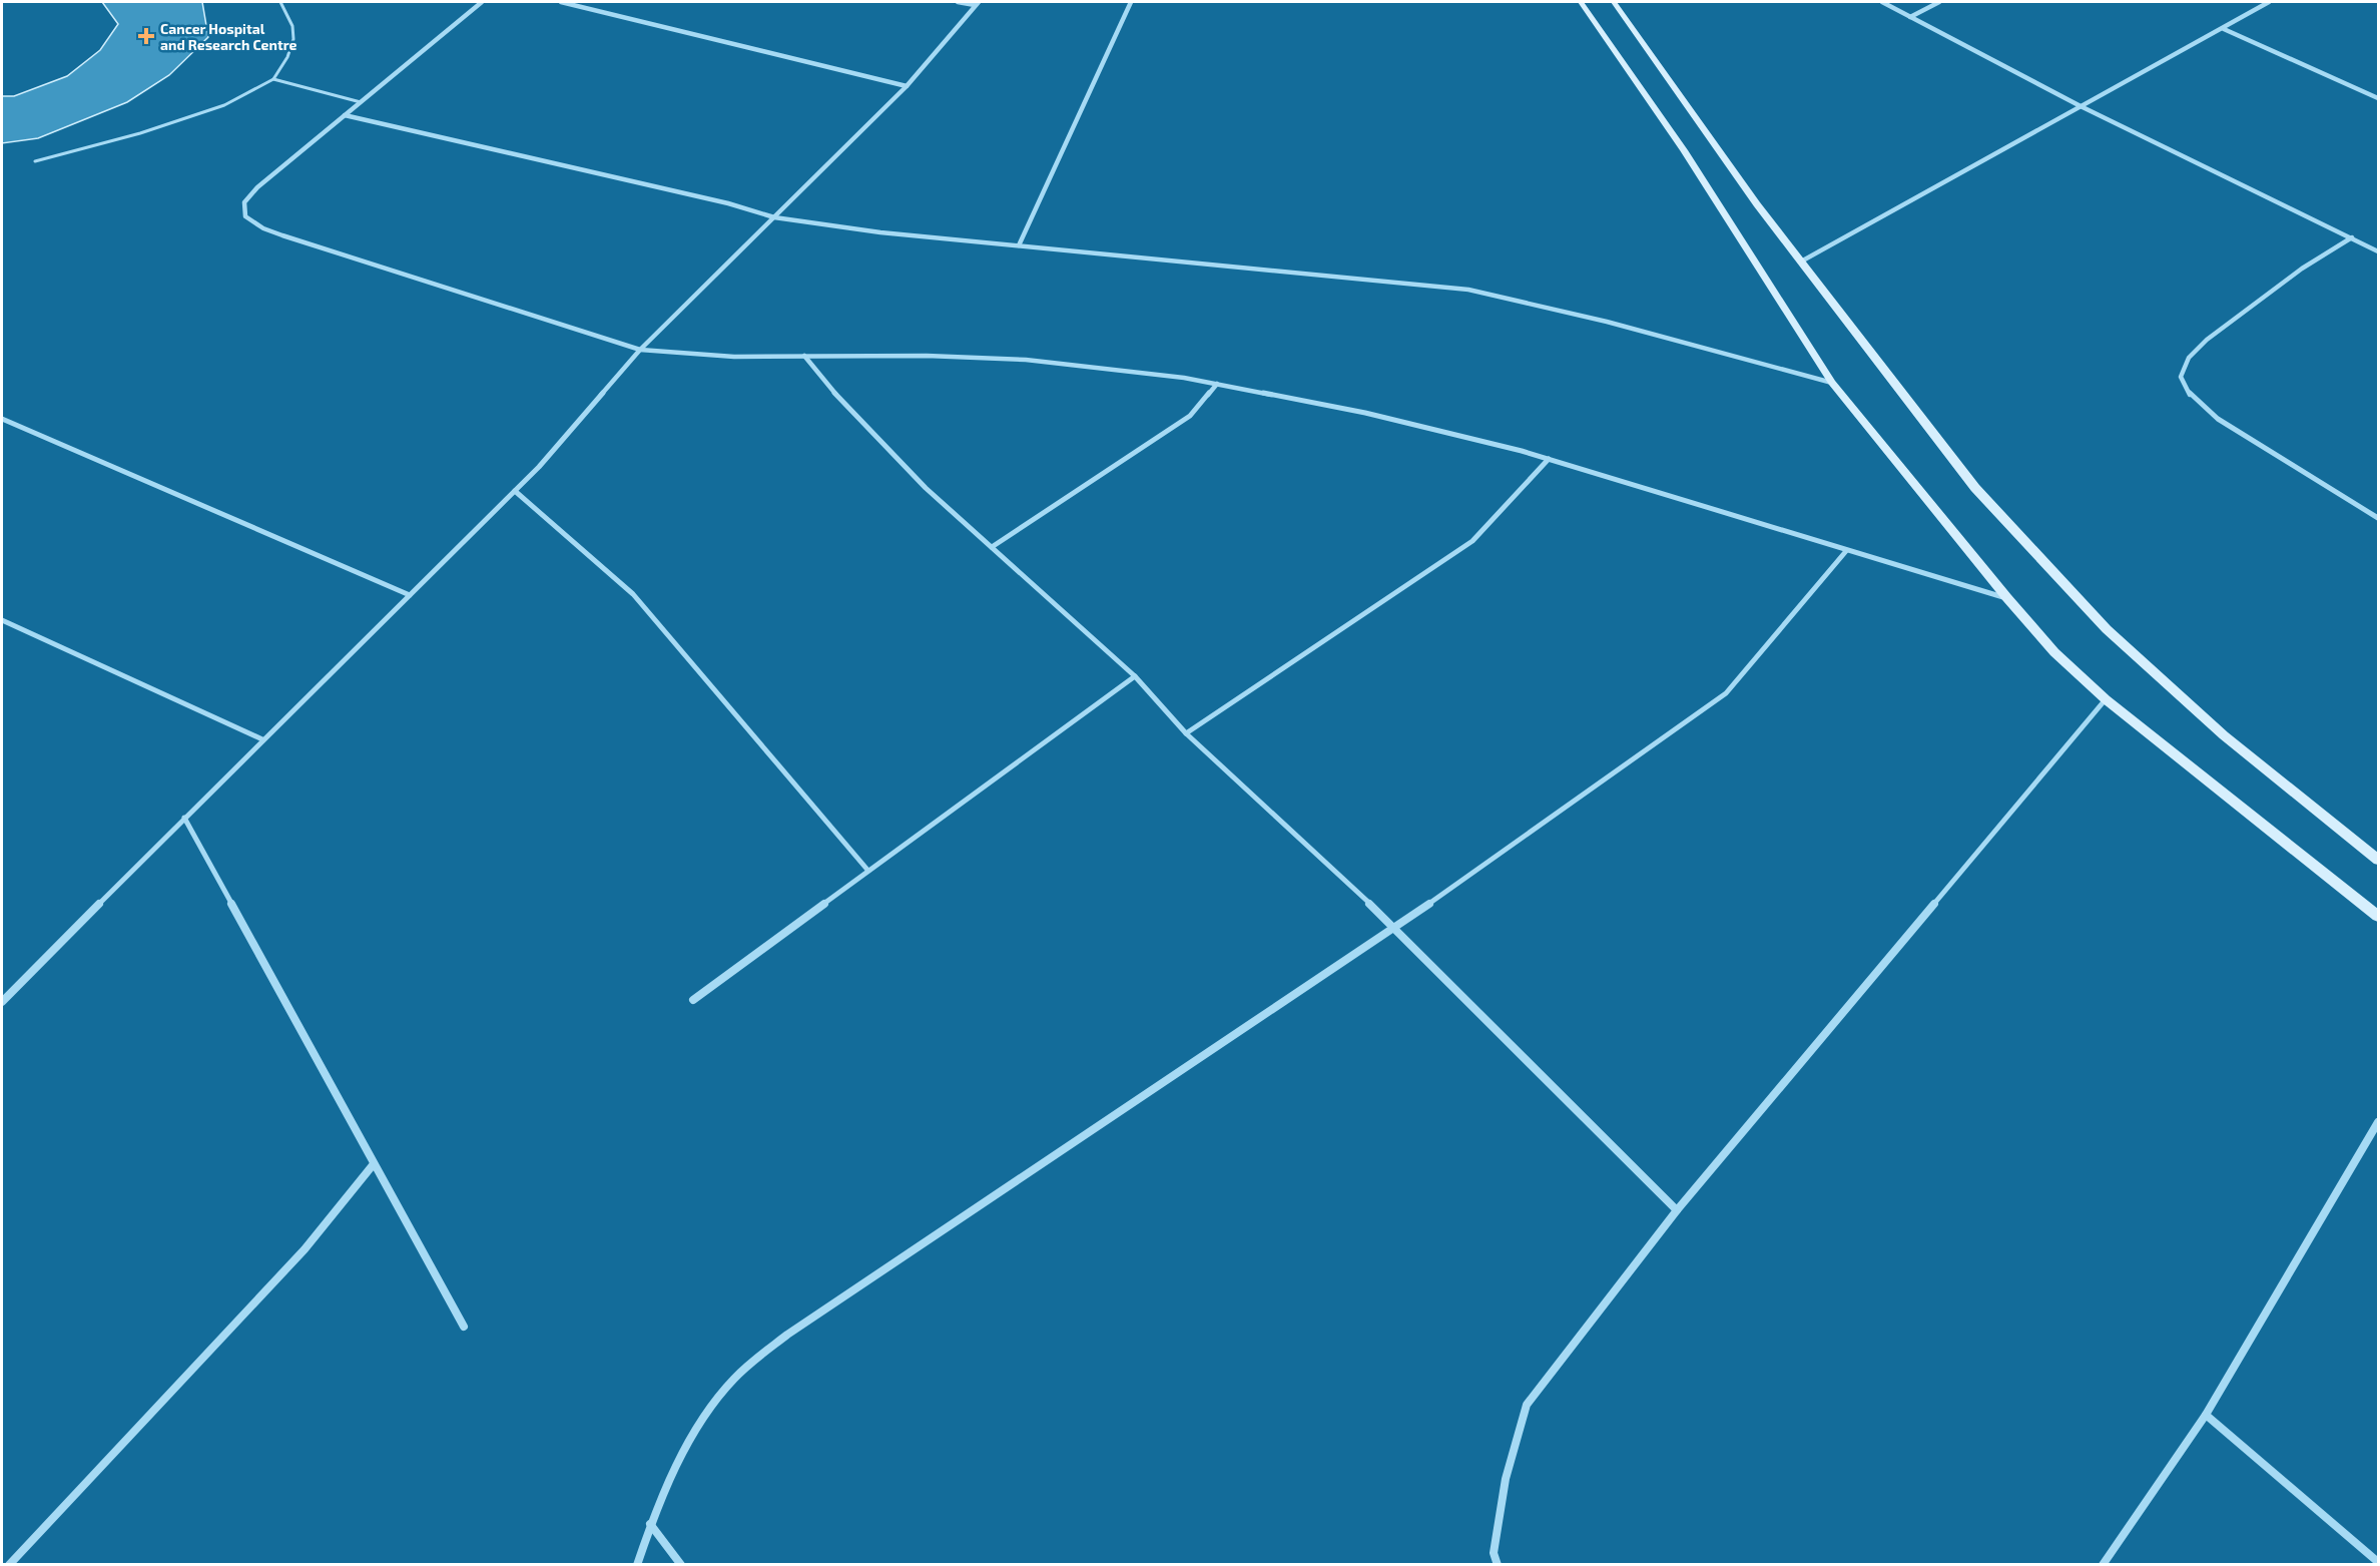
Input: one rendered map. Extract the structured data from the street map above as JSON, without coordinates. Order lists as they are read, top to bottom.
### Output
{
  "places": {
    "health": ["Cancer Hospital and Research Centre"]
  }
}
